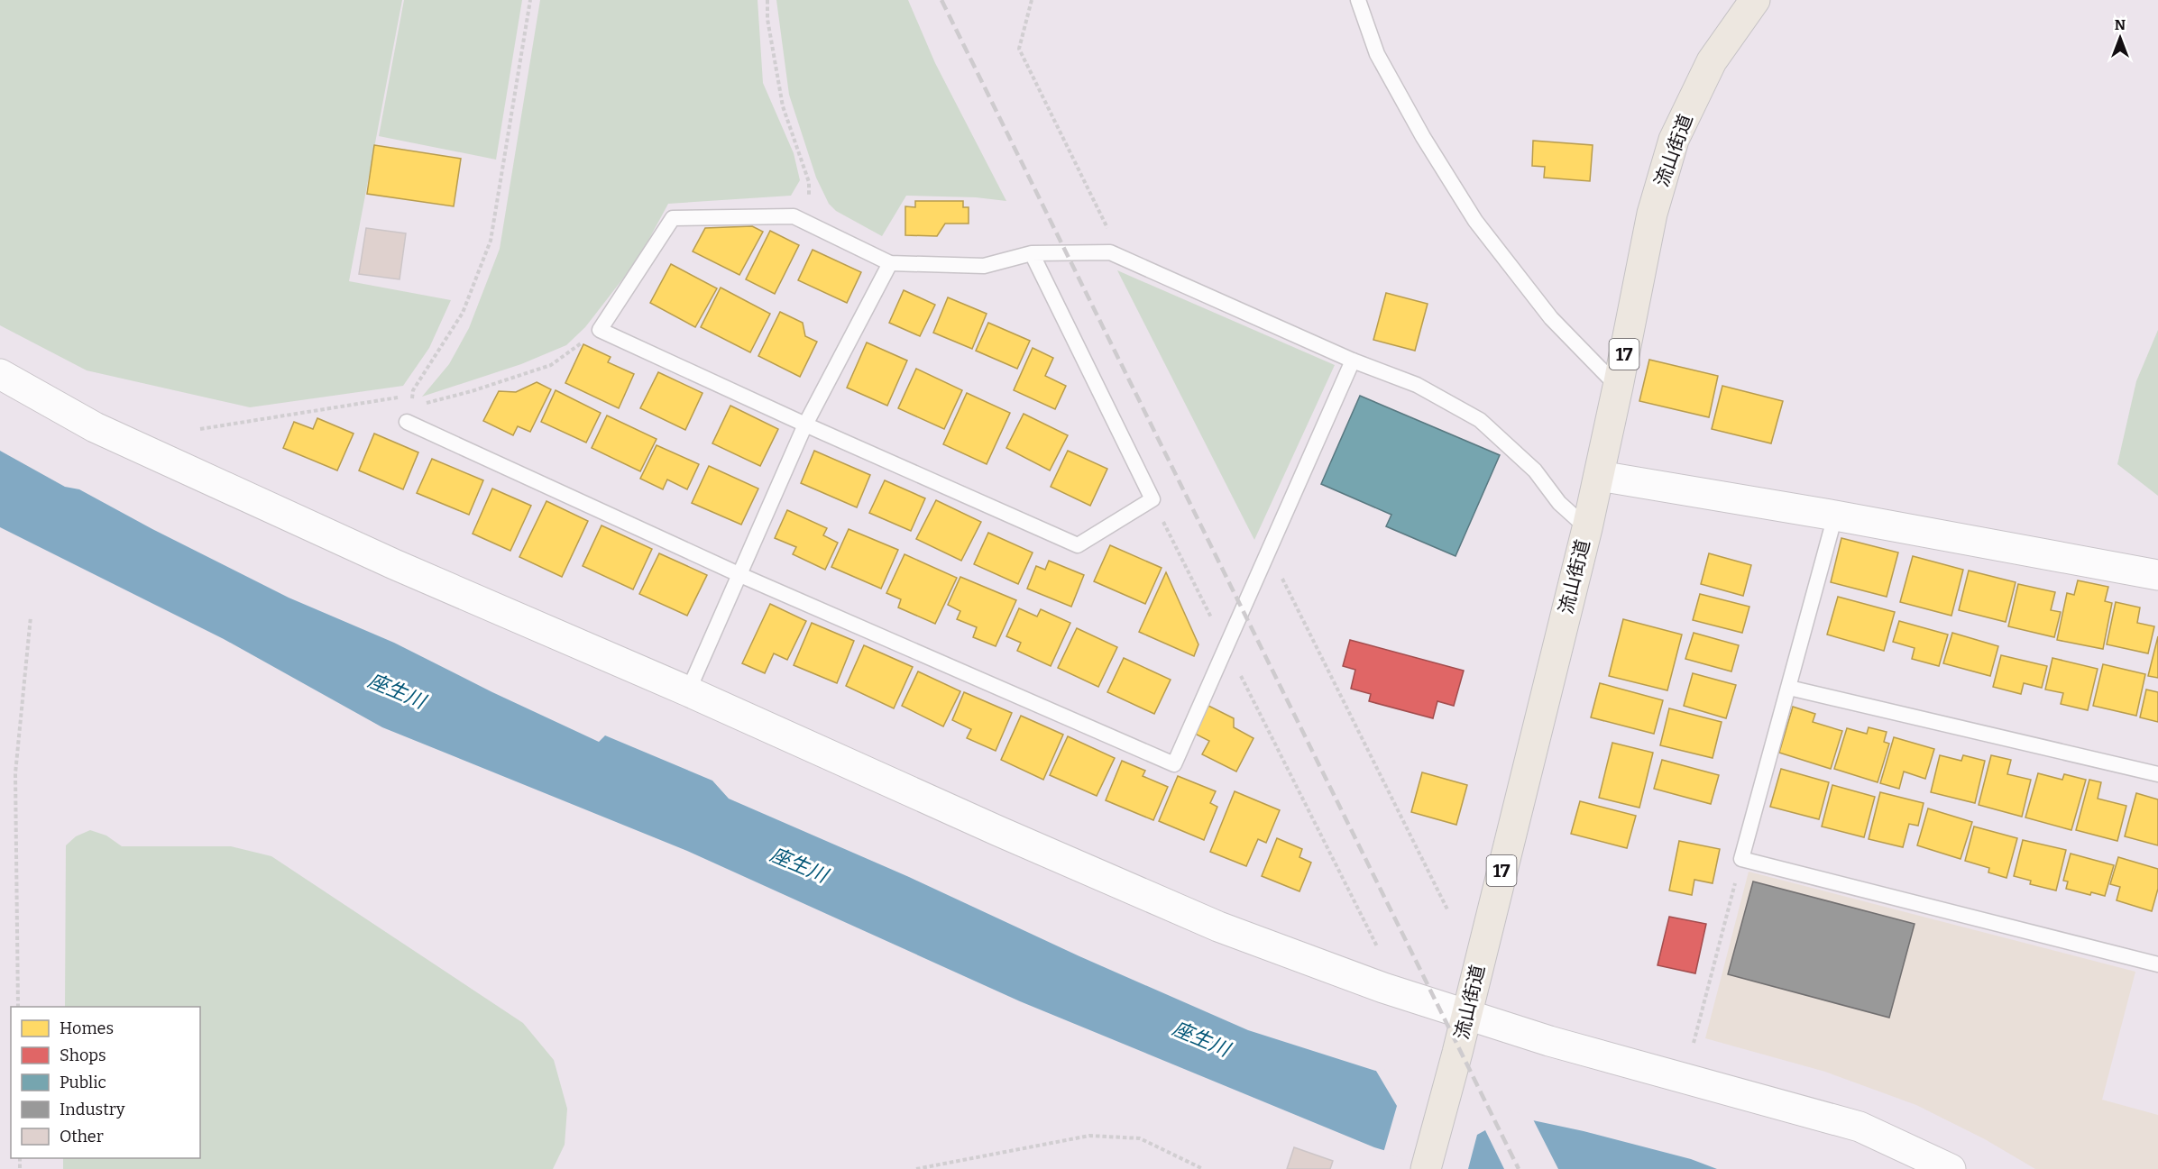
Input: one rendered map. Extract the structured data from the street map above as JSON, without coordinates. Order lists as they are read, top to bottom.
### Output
{
  "streets": {
    "main road": ["流山街道", "17"]
  },
  "water": ["座生川"],
  "legend": [
    "Homes",
    "Shops",
    "Public",
    "Industry",
    "Other"
  ],
  "north": "top"
}
